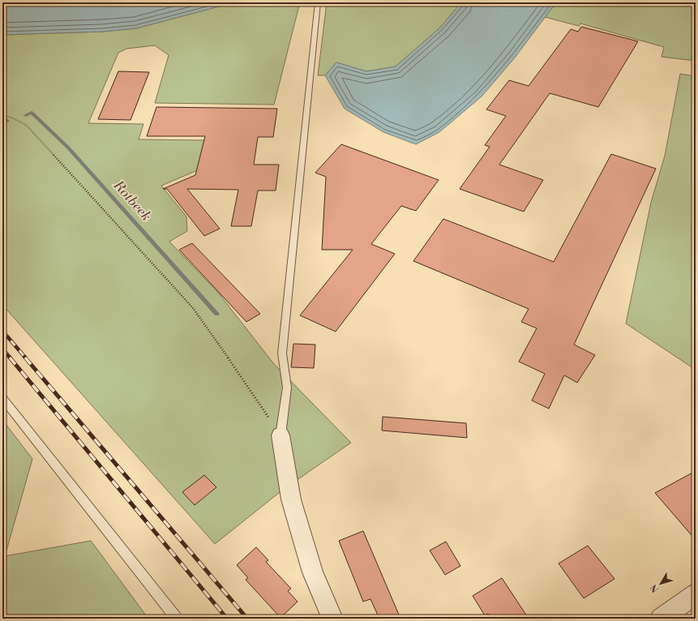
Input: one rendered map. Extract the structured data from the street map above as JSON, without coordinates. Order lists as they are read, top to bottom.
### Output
{
  "water": ["Rotbeek"],
  "north": "bottom left"
}
